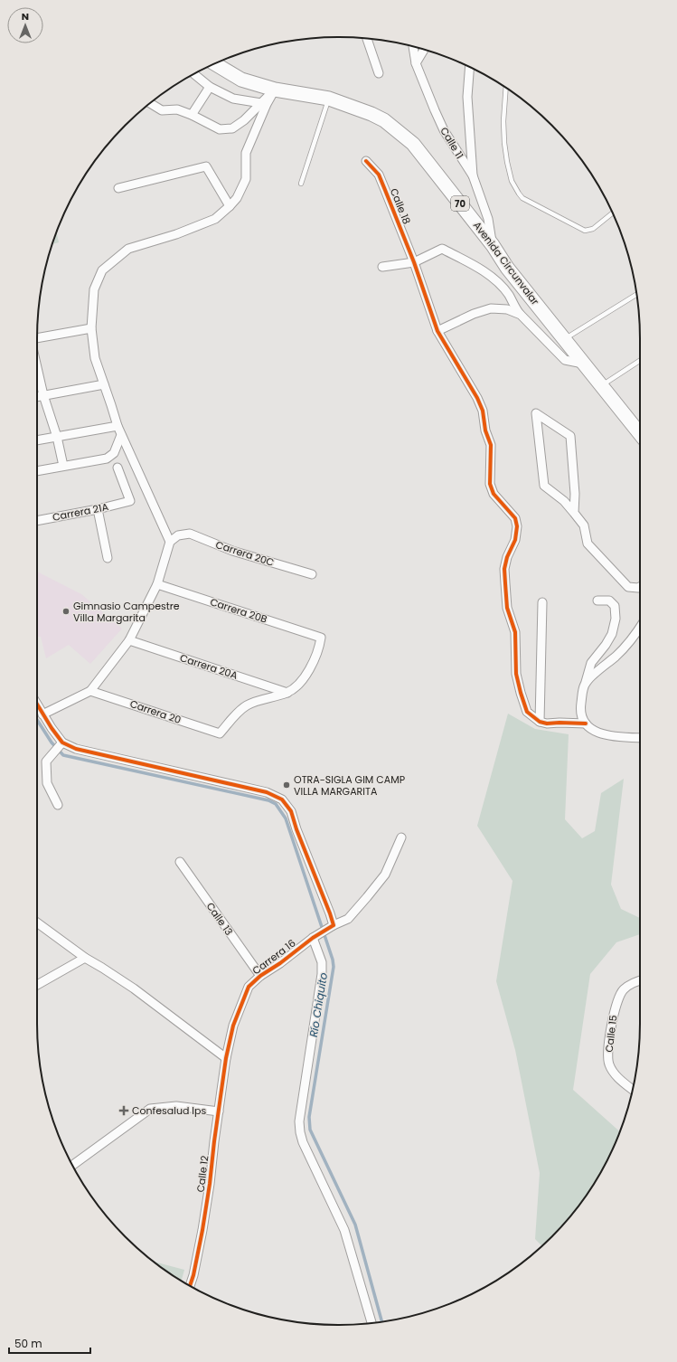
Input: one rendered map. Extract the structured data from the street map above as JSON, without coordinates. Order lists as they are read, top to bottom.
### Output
{
  "streets": {
    "main road": ["70", "Avenida Circunvalar"],
    "street": [
      "Calle 11",
      "Calle 18",
      "Carrera 21A",
      "Carrera 20C",
      "Carrera 20B",
      "Carrera 20A",
      "Carrera 20",
      "Calle 13",
      "Carrera 16",
      "Calle 15",
      "Calle 12"
    ]
  },
  "crossings": [
    ["Calle 11", "Avenida Circunvalar"],
    ["Carrera 20B", "Carrera 20A"],
    ["Carrera 20B", "Carrera 20"],
    ["Carrera 20A", "Carrera 20"],
    ["Calle 13", "Carrera 16"],
    ["Carrera 16", "Calle 12"]
  ],
  "water": ["Río Chiquito"],
  "places": {
    "other": ["Gimnasio Campestre Villa Margarita", "OTRA-SIGLA GIM CAMP VILLA MARGARITA"],
    "health": ["Confesalud Ips"]
  },
  "scale_bar": "50 m",
  "north": "top"
}
